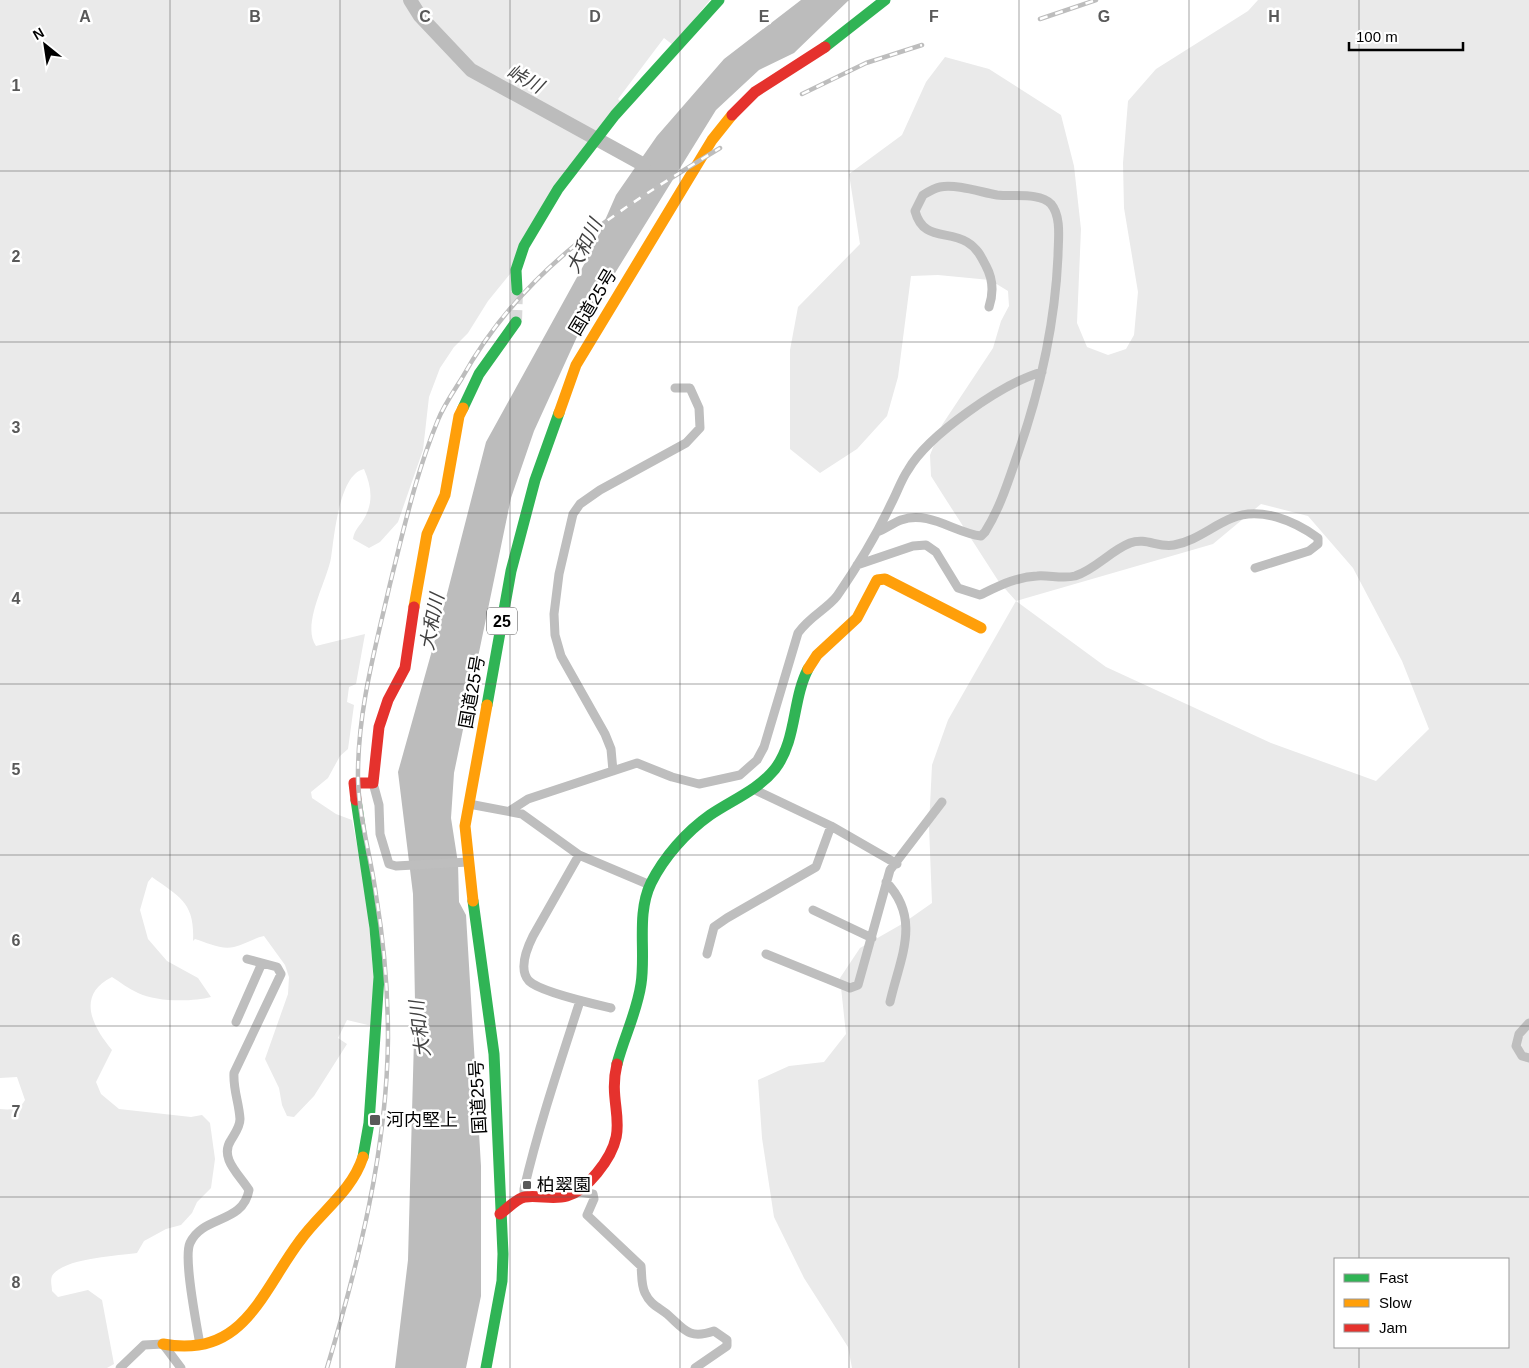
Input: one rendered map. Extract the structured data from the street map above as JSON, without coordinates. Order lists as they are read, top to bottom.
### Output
{
  "streets": {
    "main road": ["国道25号", "25"]
  },
  "water": ["峠川", "大和川"],
  "places": {
    "transit": ["河内堅上", "柏翠園"]
  },
  "legend": ["Fast", "Slow", "Jam"],
  "scale_bar": "100 m",
  "north": "top left",
  "grid": {
    "columns": [
      "A",
      "B",
      "C",
      "D",
      "E",
      "F",
      "G",
      "H"
    ],
    "rows": [
      "1",
      "2",
      "3",
      "4",
      "5",
      "6",
      "7",
      "8"
    ]
  }
}
